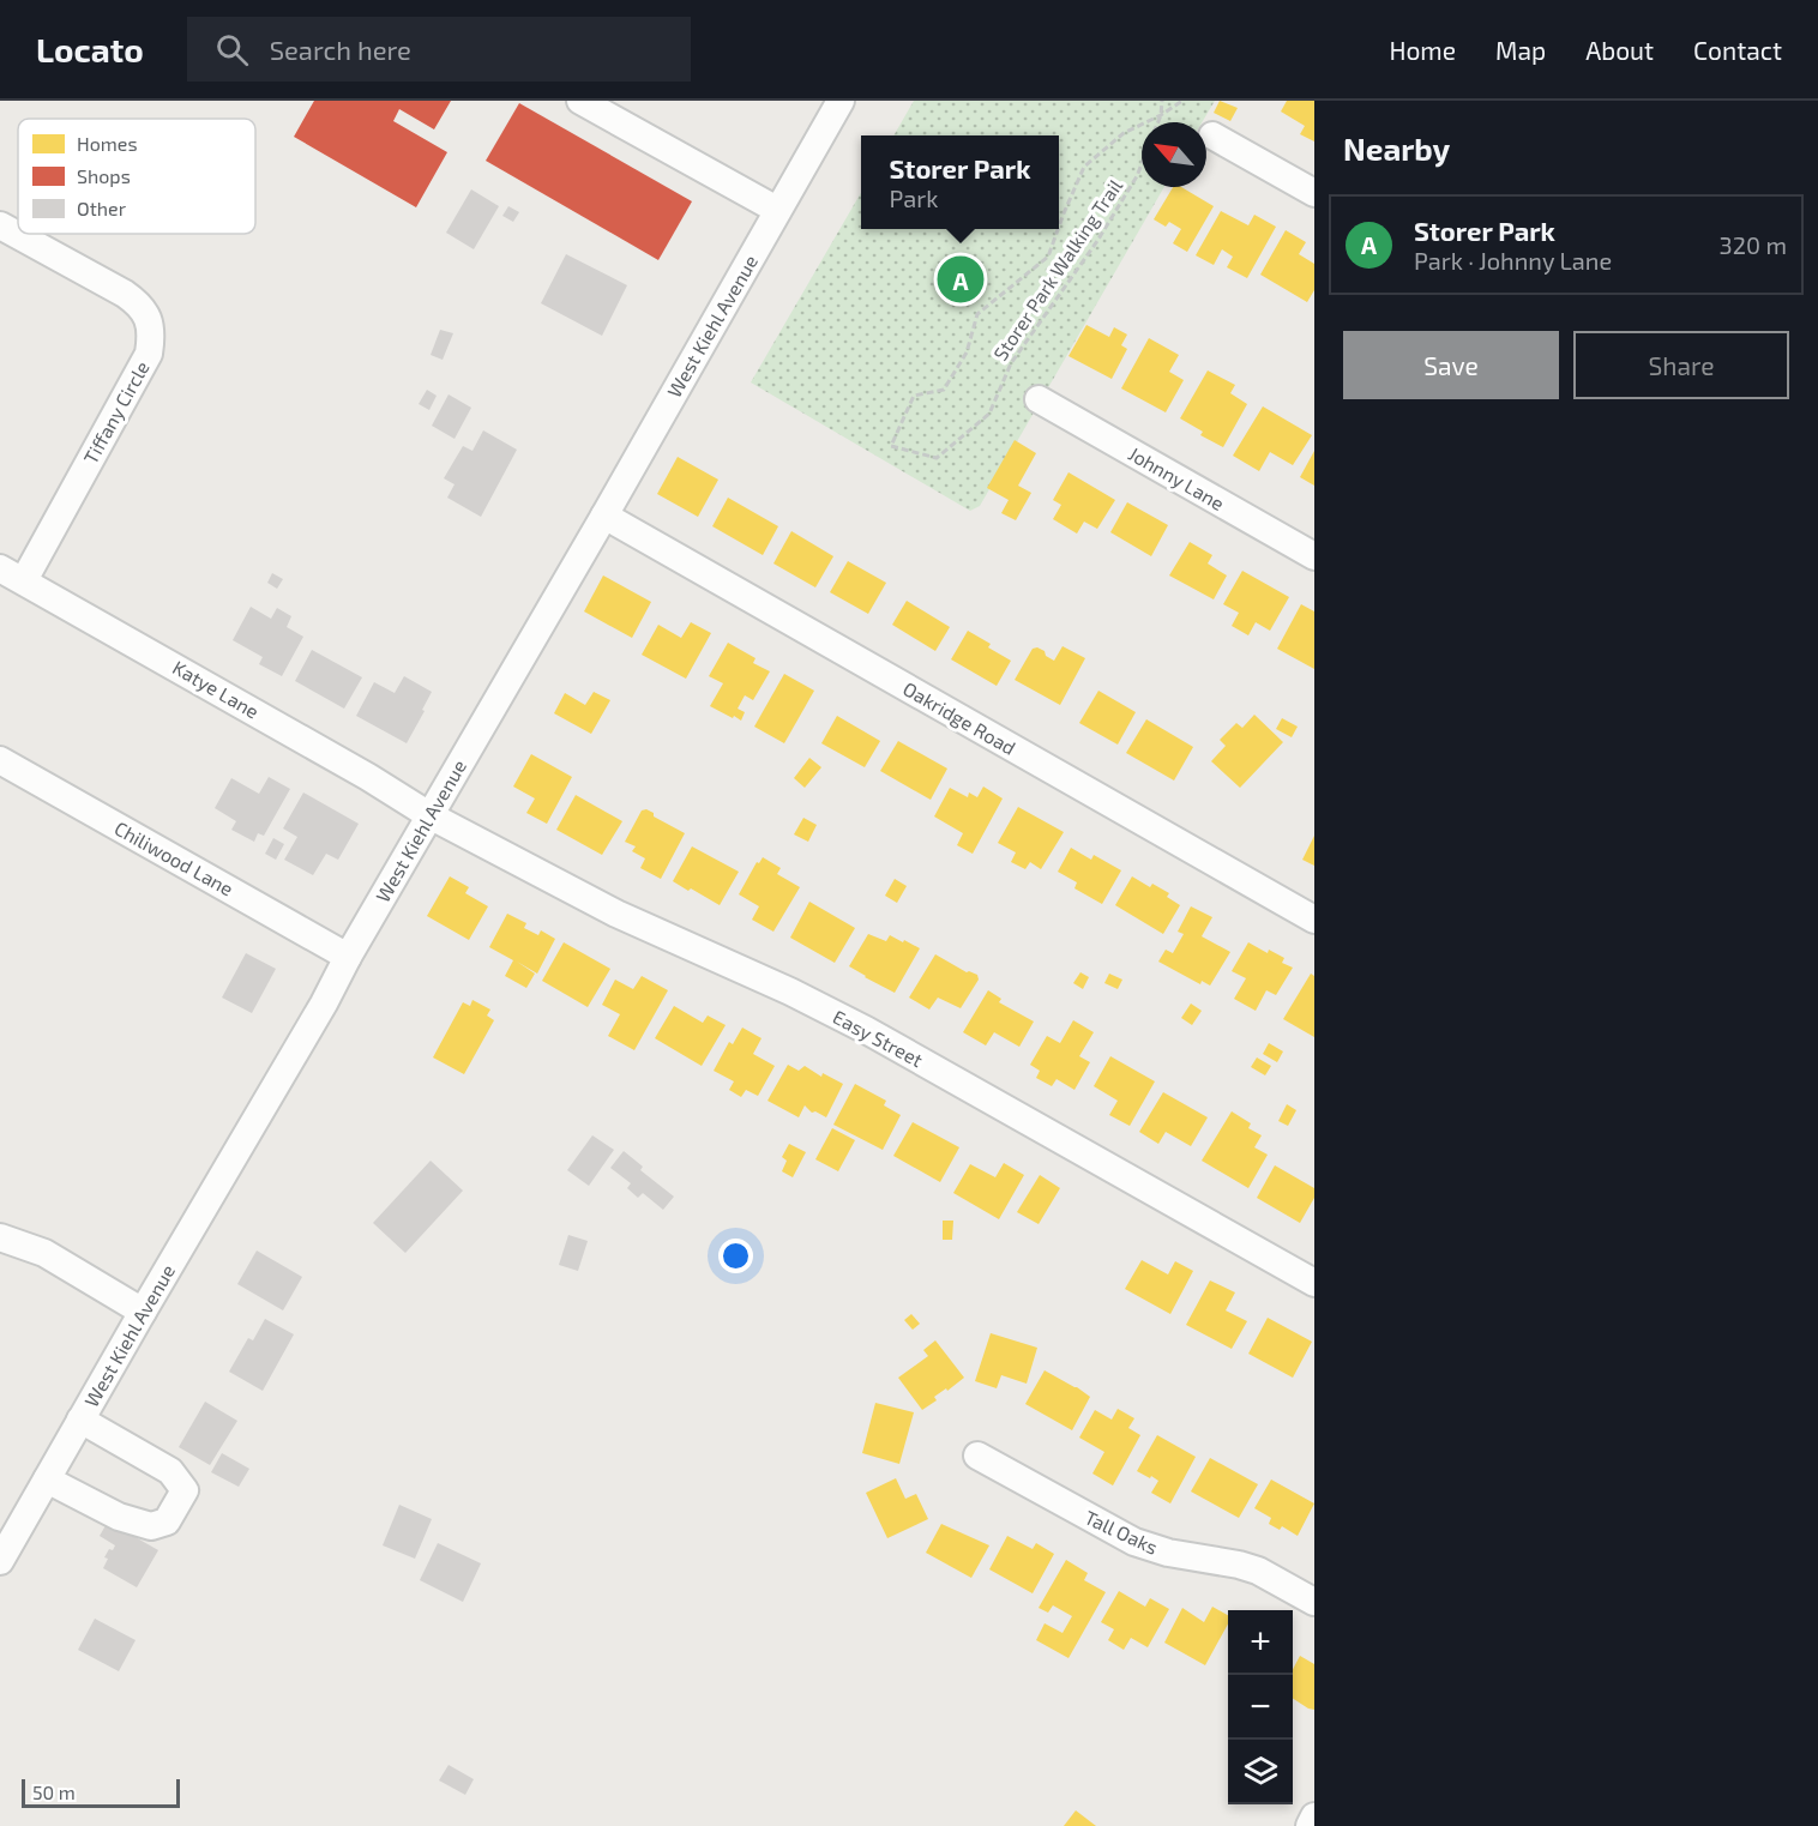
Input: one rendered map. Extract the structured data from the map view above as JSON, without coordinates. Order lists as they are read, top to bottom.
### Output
{
  "streets": {
    "street": [
      "West Kiehl Avenue",
      "Tiffany Circle",
      "Johnny Lane",
      "Katye Lane",
      "Oakridge Road",
      "Chiliwood Lane",
      "Easy Street",
      "Tall Oaks"
    ],
    "path": ["Storer Park Walking Trail"]
  },
  "crossings": [
    ["West Kiehl Avenue", "Katye Lane"],
    ["West Kiehl Avenue", "Oakridge Road"],
    ["West Kiehl Avenue", "Chiliwood Lane"],
    ["West Kiehl Avenue", "Easy Street"],
    ["Tiffany Circle", "Katye Lane"],
    ["Katye Lane", "Easy Street"]
  ],
  "legend": ["Homes", "Shops", "Other"],
  "scale_bar": "50 m",
  "north": "top left",
  "page": {
    "header": "Locato",
    "search": "Search here",
    "nav": [
      "Home",
      "Map",
      "About",
      "Contact"
    ],
    "heading": "Nearby",
    "popup": ["Storer Park", "Park"],
    "list": [
      {
        "mark": "A",
        "name": "Storer Park",
        "note": "Park · Johnny Lane",
        "value": "320 m"
      }
    ],
    "pins": "A",
    "buttons": ["Save", "Share"],
    "map_buttons": ["+", "−"],
    "scale": "50 m"
  }
}
